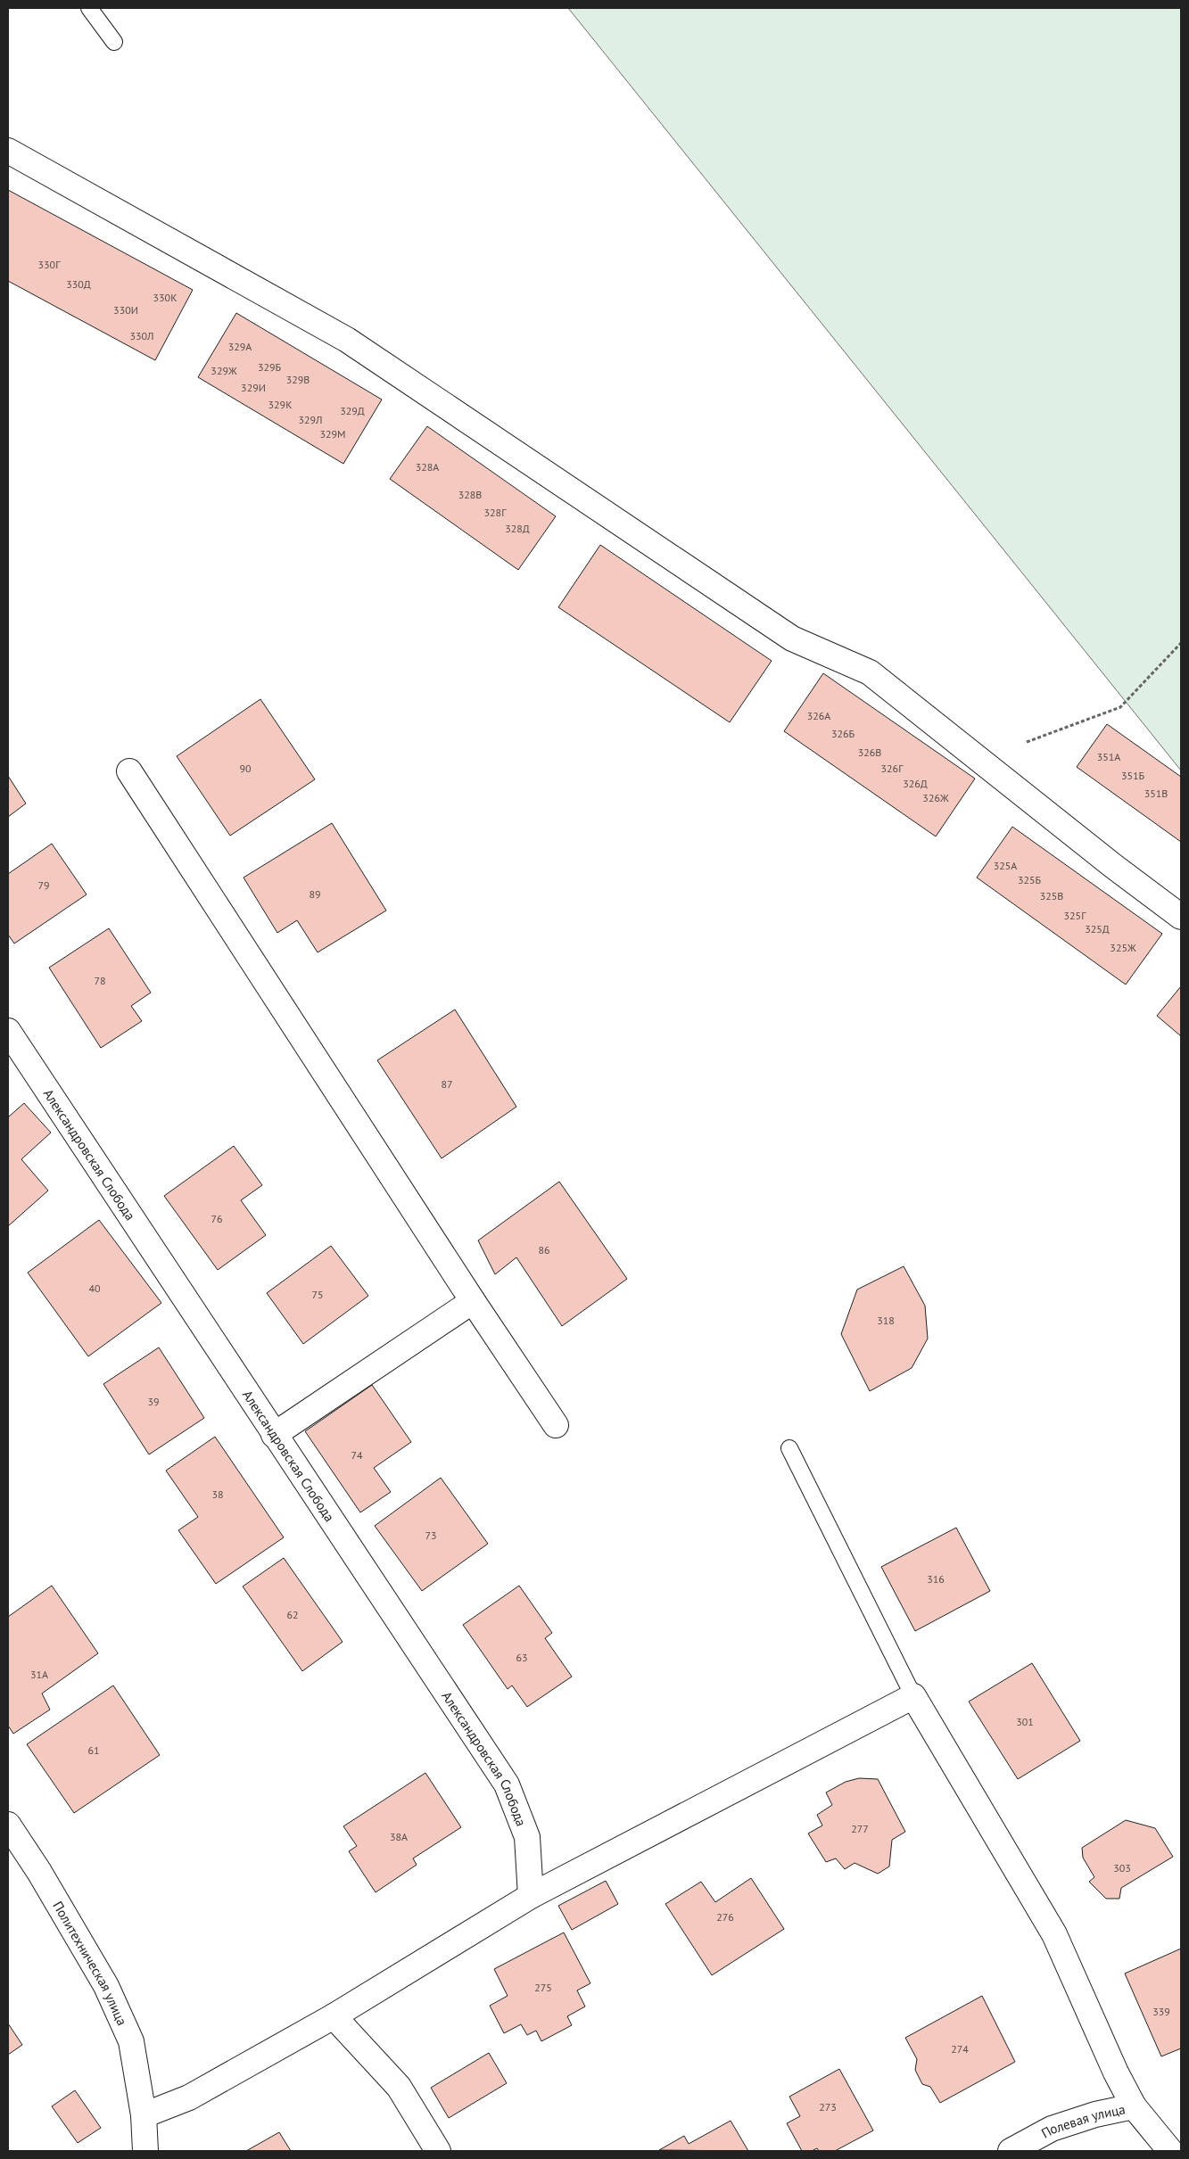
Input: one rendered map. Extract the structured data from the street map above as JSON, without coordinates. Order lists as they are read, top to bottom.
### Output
{
  "streets": {
    "street": ["Александровская Слобода", "Политехническая улица", "Полевая улица"]
  },
  "house_numbers": [
    "330Г",
    "330Д",
    "330К",
    "330И",
    "330Л",
    "329А",
    "329Б",
    "329Ж",
    "329В",
    "329И",
    "329К",
    "329Д",
    "329Л",
    "329М",
    "328А",
    "328В",
    "328Г",
    "328Д",
    "326А",
    "326Б",
    "326В",
    "351А",
    "90",
    "326Г",
    "351Б",
    "326Д",
    "351В",
    "326Ж",
    "325А",
    "325Б",
    "79",
    "89",
    "325В",
    "325Г",
    "325Д",
    "325Ж",
    "78",
    "87",
    "76",
    "86",
    "40",
    "75",
    "318",
    "39",
    "74",
    "38",
    "73",
    "316",
    "62",
    "63",
    "31А",
    "301",
    "61",
    "277",
    "38А",
    "303",
    "276",
    "275",
    "339",
    "274",
    "273"
  ]
}
